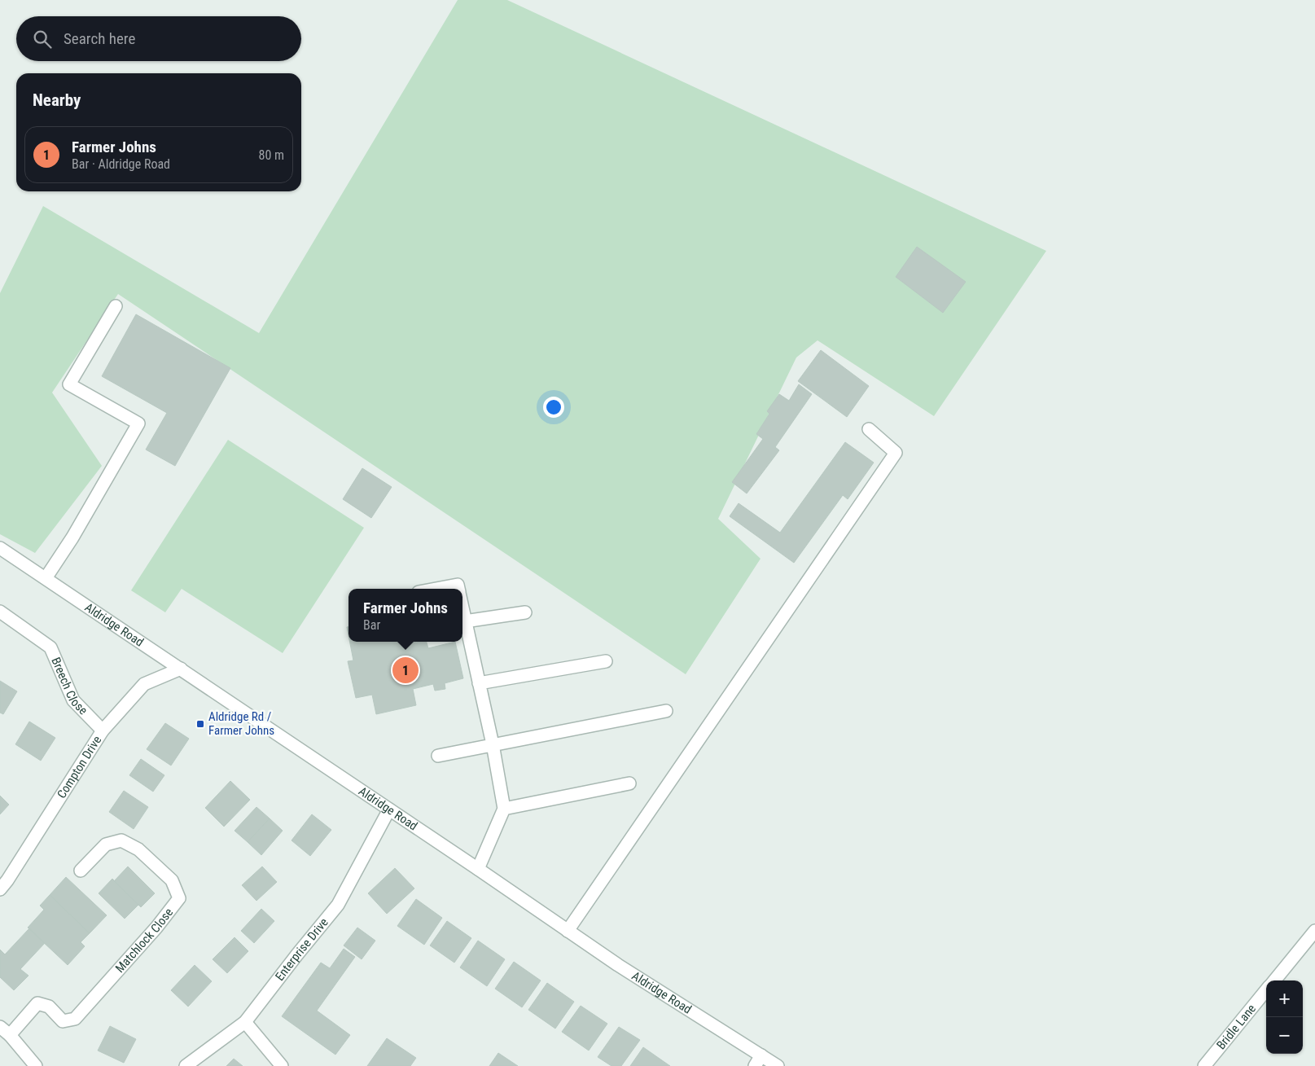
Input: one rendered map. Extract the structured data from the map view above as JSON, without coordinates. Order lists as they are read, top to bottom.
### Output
{
  "streets": {
    "street": [
      "Aldridge Road",
      "Breech Close",
      "Compton Drive",
      "Matchlock Close",
      "Enterprise Drive",
      "Bridle Lane"
    ]
  },
  "crossings": [
    ["Aldridge Road", "Compton Drive"],
    ["Aldridge Road", "Enterprise Drive"],
    ["Breech Close", "Compton Drive"]
  ],
  "places": {
    "transit": ["Aldridge Rd / Farmer Johns"]
  },
  "page": {
    "search": "Search here",
    "heading": "Nearby",
    "list": [
      {
        "mark": "1",
        "name": "Farmer Johns",
        "note": "Bar · Aldridge Road",
        "value": "80 m"
      }
    ],
    "popup": ["Farmer Johns", "Bar"],
    "pins": "1",
    "map_buttons": ["+", "−"]
  }
}
